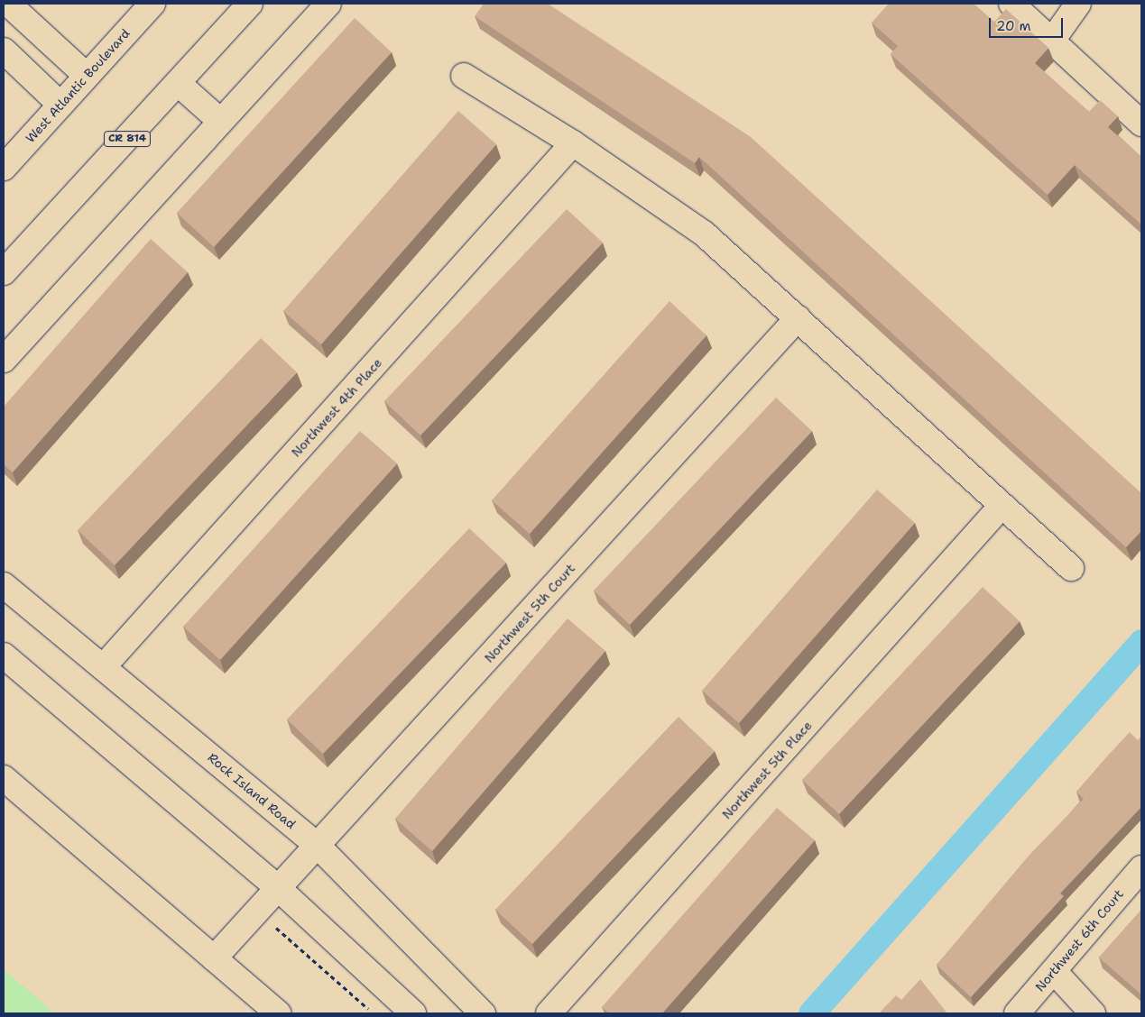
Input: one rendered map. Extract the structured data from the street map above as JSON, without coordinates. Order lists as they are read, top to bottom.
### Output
{
  "streets": {
    "street": [
      "West Atlantic Boulevard",
      "CR 814",
      "Northwest 4th Place",
      "Northwest 5th Court",
      "Northwest 5th Place",
      "Rock Island Road",
      "Northwest 6th Court"
    ]
  },
  "crossings": [
    ["Northwest 4th Place", "Rock Island Road"],
    ["Northwest 5th Court", "Rock Island Road"]
  ],
  "scale_bar": "20 m"
}
